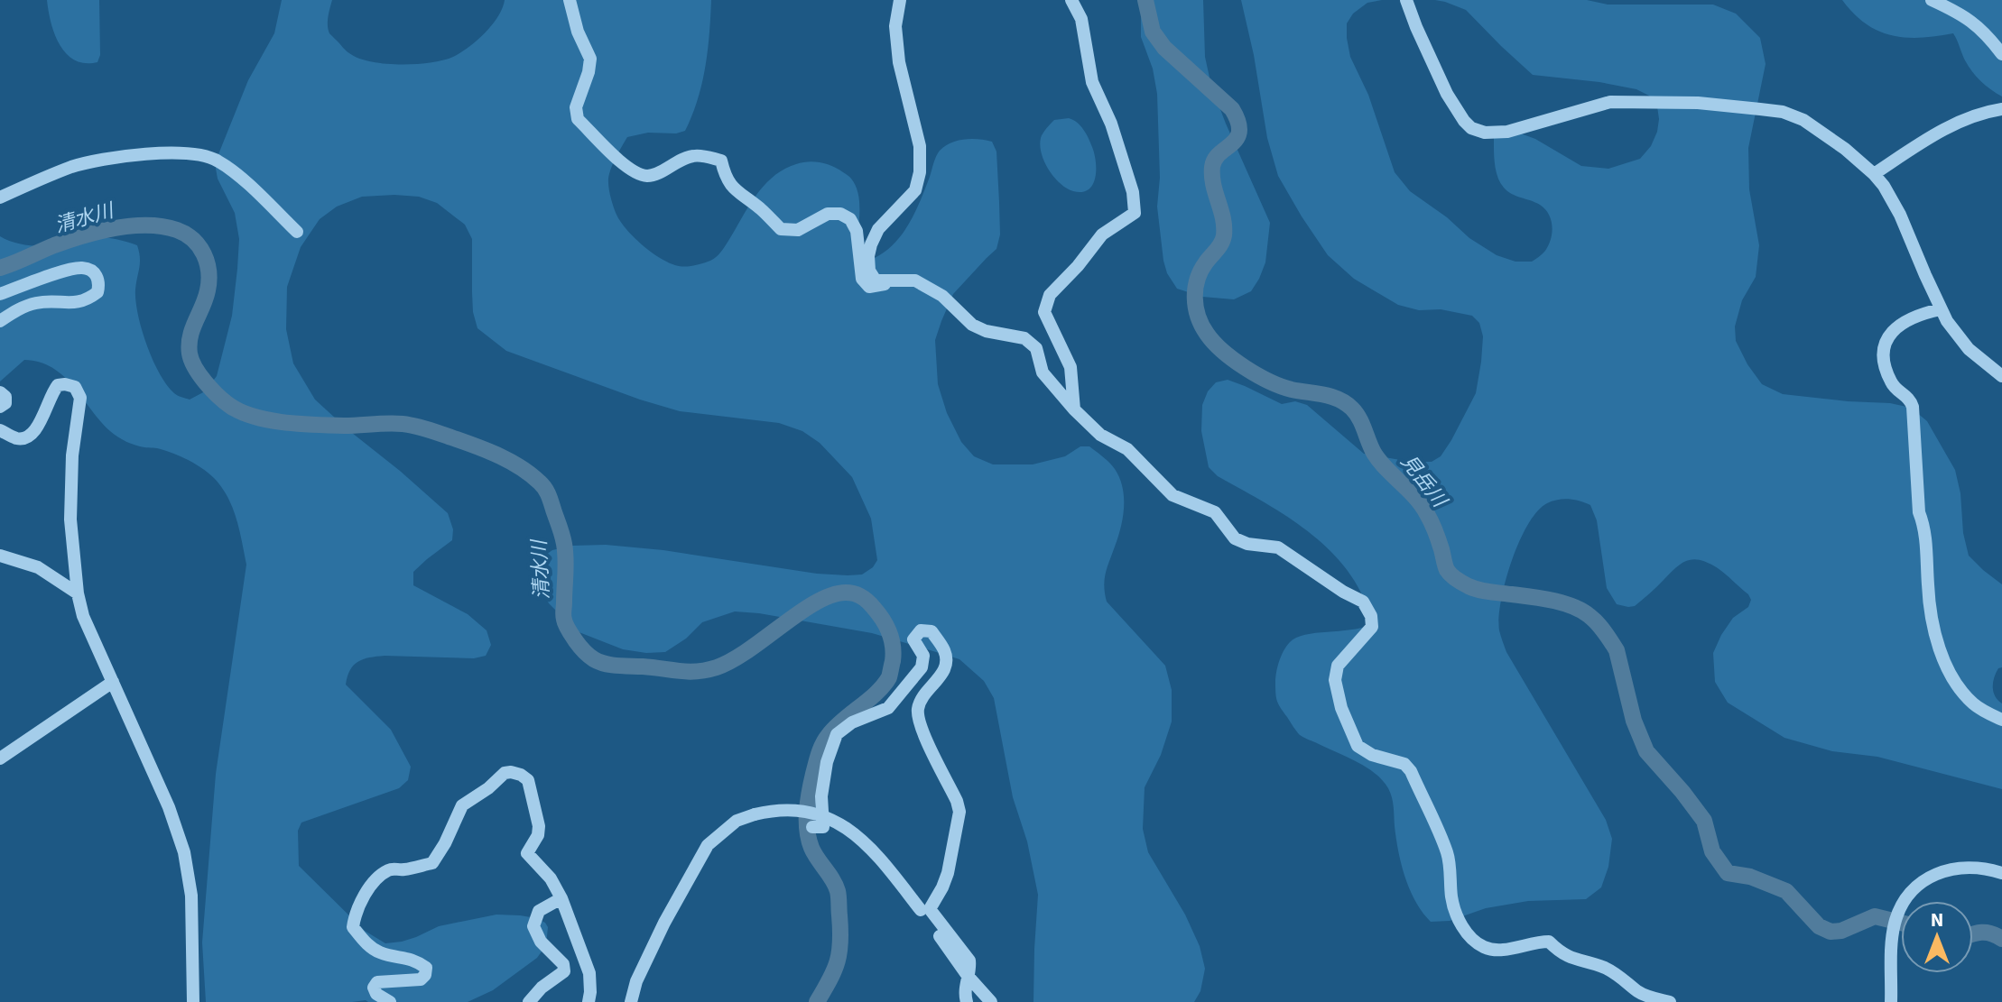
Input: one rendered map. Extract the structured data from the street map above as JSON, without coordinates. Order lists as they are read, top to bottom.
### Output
{
  "water": ["清水川", "見岳川"],
  "north": "top"
}
